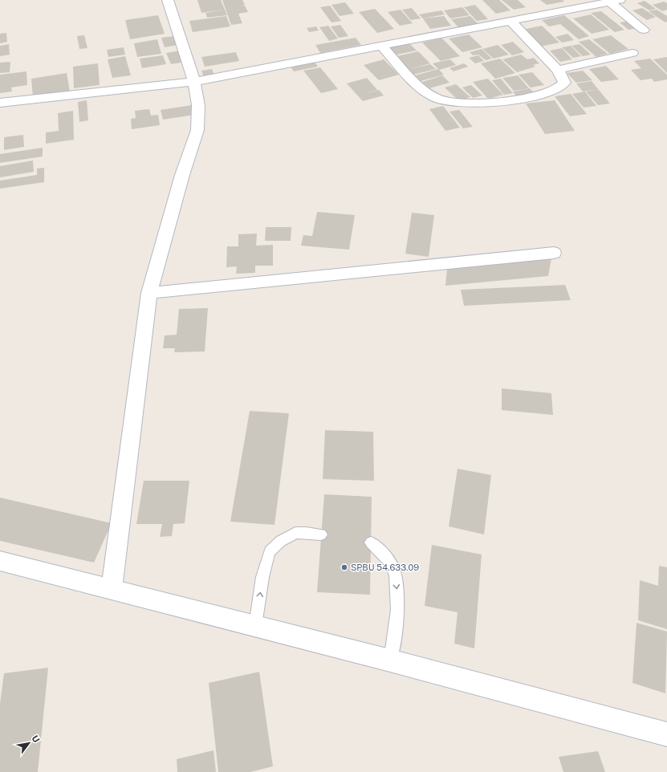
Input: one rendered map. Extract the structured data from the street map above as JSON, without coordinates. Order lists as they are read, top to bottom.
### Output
{
  "places": ["SPBU 54.633.09"],
  "north": "top right"
}
